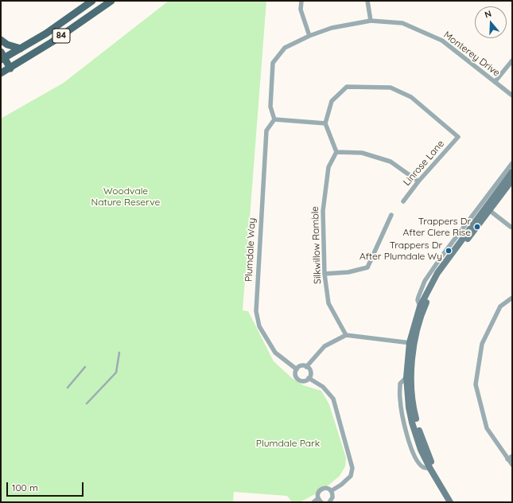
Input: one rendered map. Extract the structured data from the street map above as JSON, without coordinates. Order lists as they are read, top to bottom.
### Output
{
  "streets": {
    "main road": ["84"],
    "street": [
      "Monterey Drive",
      "Linrose Lane",
      "Silkwillow Ramble",
      "Plumdale Way"
    ]
  },
  "crossings": [
    ["Monterey Drive", "Plumdale Way"]
  ],
  "parks": ["Woodvale Nature Reserve", "Plumdale Park"],
  "places": ["Trappers Dr After Clere Rise", "Trappers Dr After Plumdale Wy"],
  "scale_bar": "100 m",
  "north": "top"
}
